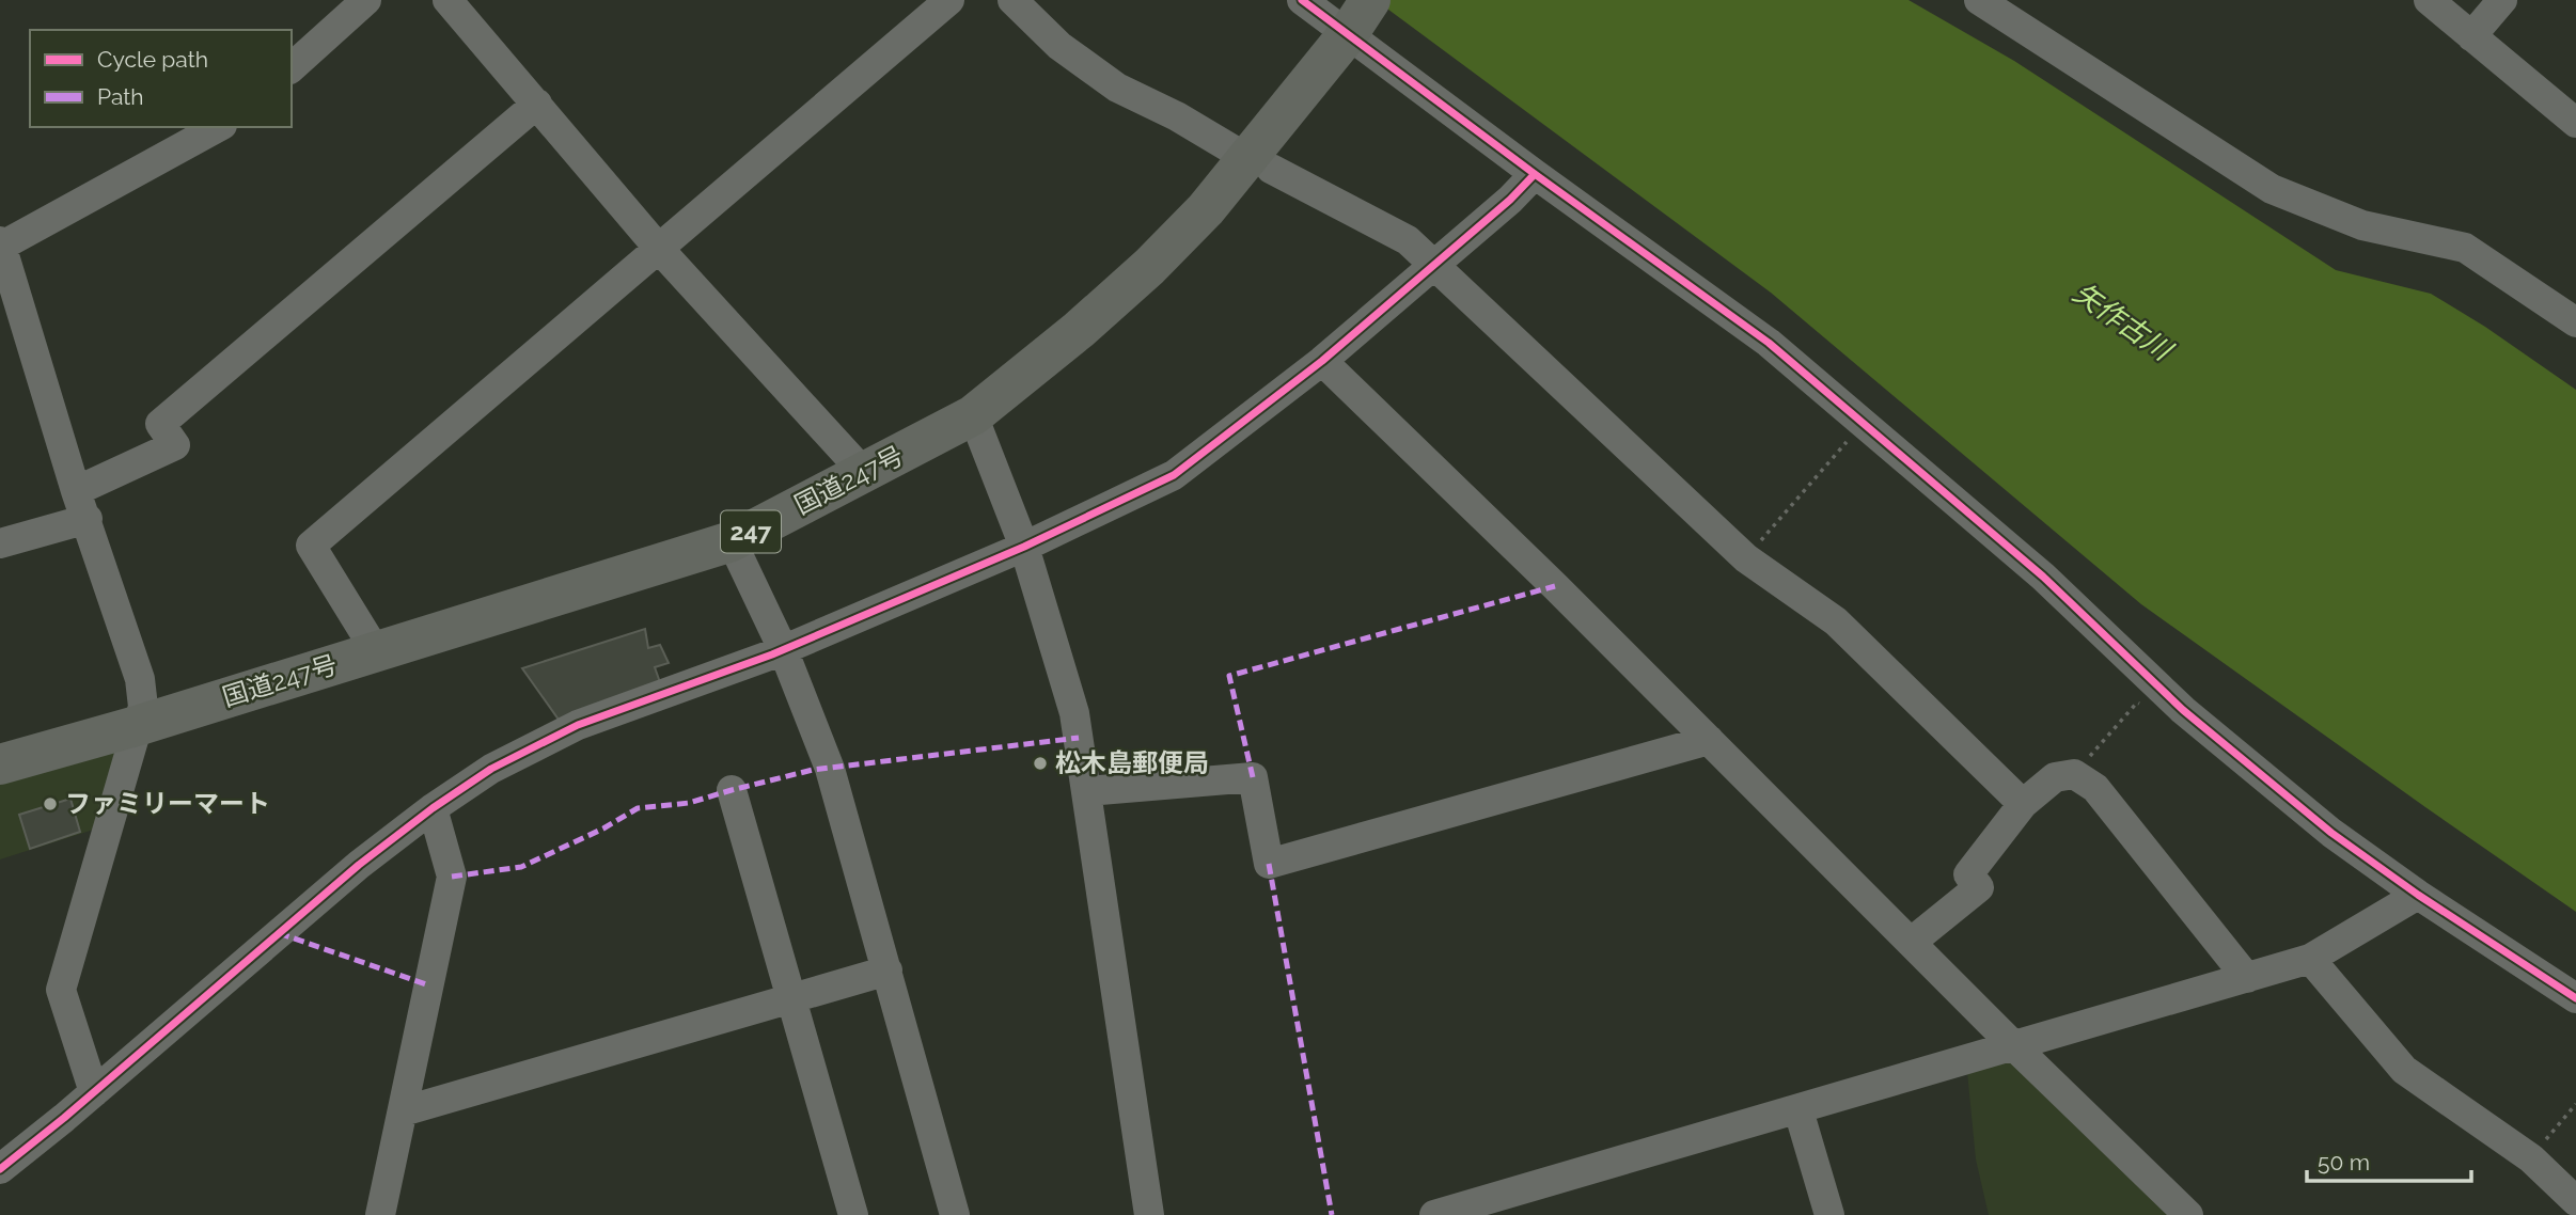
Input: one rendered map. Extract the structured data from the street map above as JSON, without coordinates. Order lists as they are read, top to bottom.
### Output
{
  "streets": {
    "highway": ["国道247号", "247"]
  },
  "water": ["矢作古川"],
  "places": ["松木島郵便局", "ファミリーマート"],
  "legend": ["Cycle path", "Path"],
  "scale_bar": "50 m"
}
